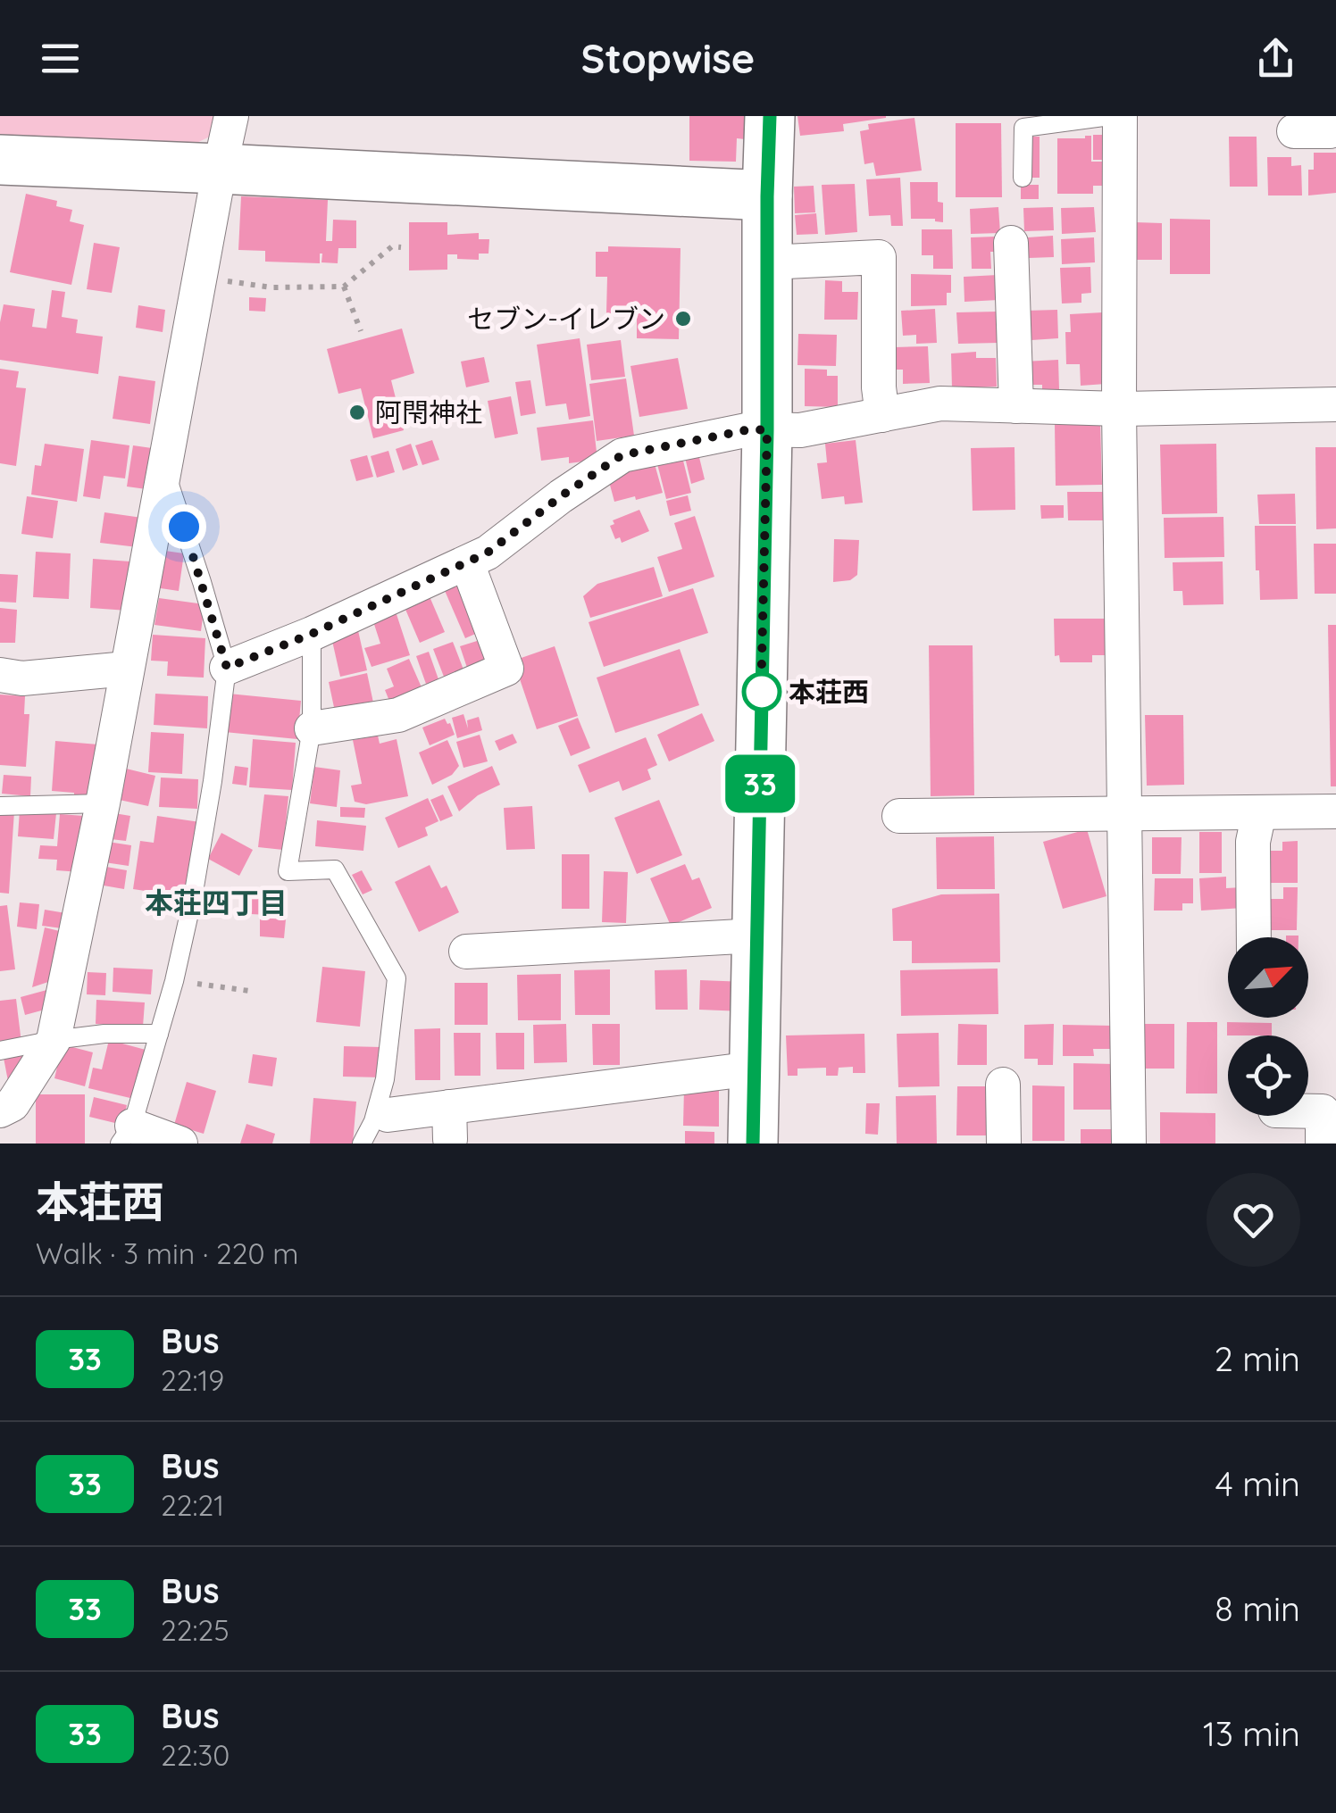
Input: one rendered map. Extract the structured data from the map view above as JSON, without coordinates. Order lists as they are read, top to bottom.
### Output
{
  "districts": ["本荘四丁目"],
  "places": ["セブン-イレブン", "阿閇神社", "本荘西"],
  "lines": ["bus line 33"],
  "north": "top right",
  "page": {
    "header": "Stopwise",
    "on_map": "33",
    "heading": ["本荘西", "Walk · 3 min · 220 m"],
    "list": [
      {
        "mark": "33",
        "name": "Bus",
        "note": "22:19",
        "value": "2 min"
      },
      {
        "mark": "33",
        "name": "Bus",
        "note": "22:21",
        "value": "4 min"
      },
      {
        "mark": "33",
        "name": "Bus",
        "note": "22:25",
        "value": "8 min"
      },
      {
        "mark": "33",
        "name": "Bus",
        "note": "22:30",
        "value": "13 min"
      }
    ]
  }
}
